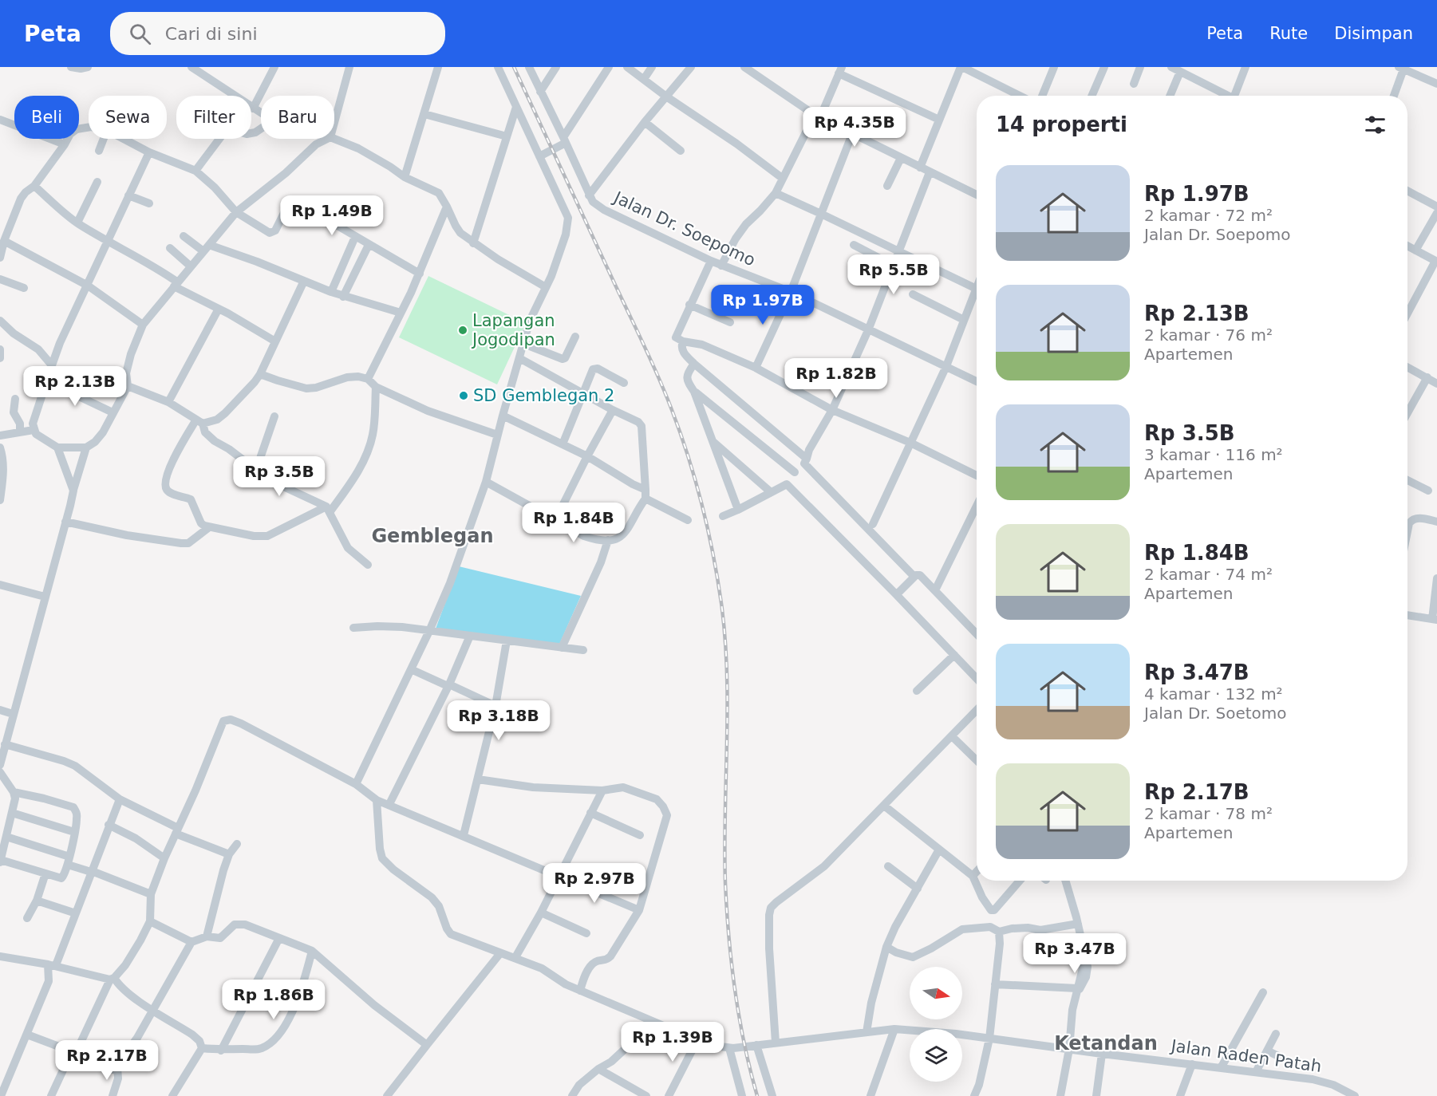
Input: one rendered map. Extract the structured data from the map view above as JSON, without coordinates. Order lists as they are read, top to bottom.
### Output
{
  "streets": {
    "street": ["Jalan Dr. Soepomo", "Jalan Raden Patah"]
  },
  "districts": ["Gemblegan", "Ketandan"],
  "places": ["Lapangan Jogodipan", "SD Gemblegan 2"],
  "north": "right",
  "page": {
    "header": "Peta",
    "search": "Cari di sini",
    "nav": ["Peta", "Rute", "Disimpan"],
    "chip": [
      "Beli",
      "Sewa",
      "Filter",
      "Baru"
    ],
    "heading": "14 properti",
    "price": [
      "Rp 4.35B",
      "Rp 1.49B",
      "Rp 5.5B",
      "Rp 1.97B",
      "Rp 1.82B",
      "Rp 2.13B",
      "Rp 3.5B",
      "Rp 1.84B",
      "Rp 3.18B",
      "Rp 2.97B",
      "Rp 3.47B",
      "Rp 1.86B",
      "Rp 1.39B",
      "Rp 2.17B"
    ],
    "list": [
      {
        "name": "Rp 1.97B",
        "note": "2 kamar · 72 m² · Jalan Dr. Soepomo"
      },
      {
        "name": "Rp 2.13B",
        "note": "2 kamar · 76 m² · Apartemen"
      },
      {
        "name": "Rp 3.5B",
        "note": "3 kamar · 116 m² · Apartemen"
      },
      {
        "name": "Rp 1.84B",
        "note": "2 kamar · 74 m² · Apartemen"
      },
      {
        "name": "Rp 3.47B",
        "note": "4 kamar · 132 m² · Jalan Dr. Soetomo"
      },
      {
        "name": "Rp 2.17B",
        "note": "2 kamar · 78 m² · Apartemen"
      }
    ]
  }
}
